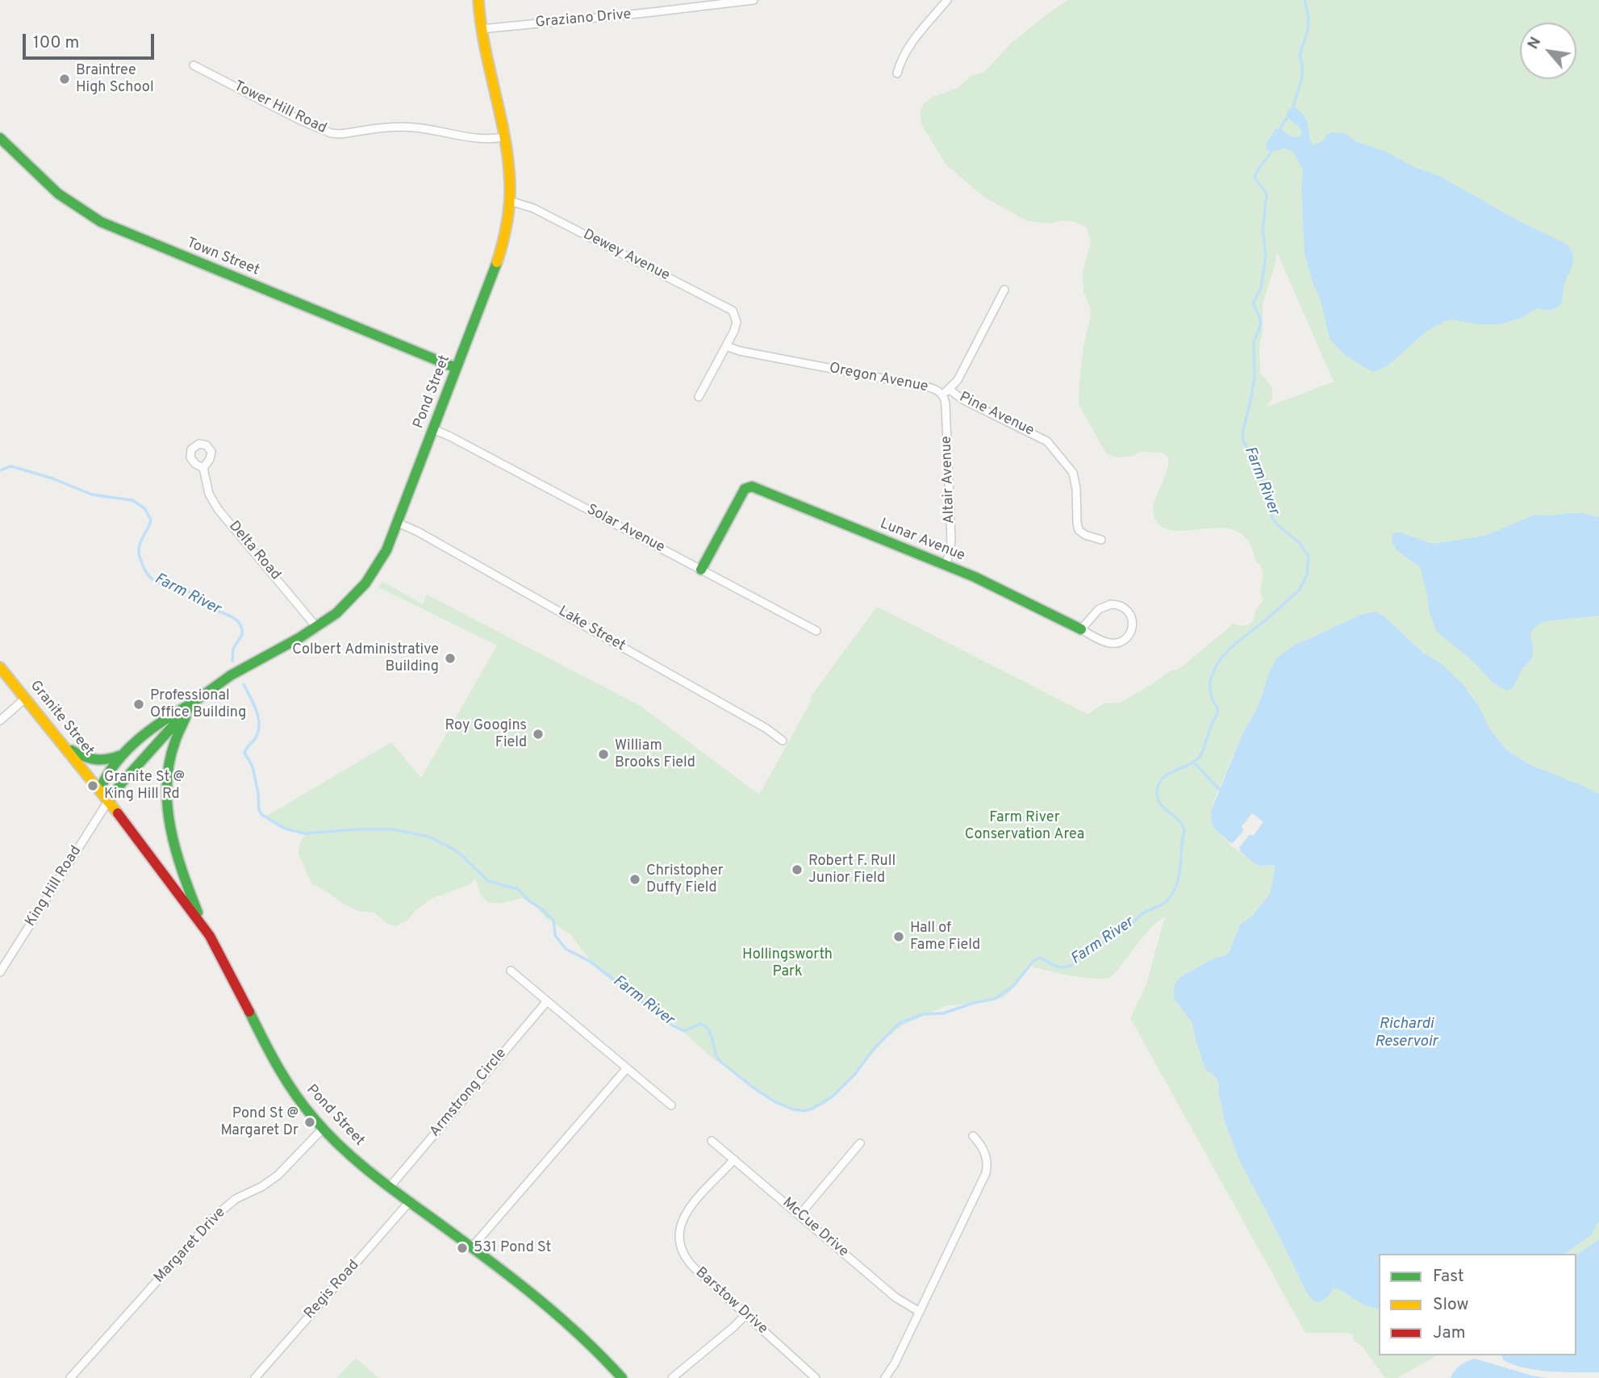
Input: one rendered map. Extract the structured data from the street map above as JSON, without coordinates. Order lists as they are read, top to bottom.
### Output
{
  "streets": {
    "main road": [
      "Town Street",
      "Pond Street",
      "Lunar Avenue",
      "Granite Street"
    ],
    "street": [
      "Graziano Drive",
      "Tower Hill Road",
      "Dewey Avenue",
      "Oregon Avenue",
      "Pine Avenue",
      "Altair Avenue",
      "Solar Avenue",
      "Delta Road",
      "Lake Street",
      "King Hill Road",
      "Armstrong Circle",
      "McCue Drive",
      "Margaret Drive",
      "Regis Road",
      "Barstow Drive"
    ]
  },
  "crossings": [
    ["Graziano Drive", "Pond Street"],
    ["Tower Hill Road", "Pond Street"],
    ["Dewey Avenue", "Oregon Avenue"],
    ["Dewey Avenue", "Pond Street"],
    ["Town Street", "Pond Street"],
    ["Oregon Avenue", "Pine Avenue"],
    ["Oregon Avenue", "Altair Avenue"],
    ["Pond Street", "Solar Avenue"],
    ["Pond Street", "Delta Road"],
    ["Pond Street", "Lake Street"],
    ["Pond Street", "Granite Street"],
    ["Pond Street", "King Hill Road"],
    ["Pond Street", "Armstrong Circle"],
    ["Pond Street", "Margaret Drive"],
    ["Pond Street", "Regis Road"],
    ["Altair Avenue", "Lunar Avenue"],
    ["Solar Avenue", "Lunar Avenue"],
    ["McCue Drive", "Barstow Drive"]
  ],
  "water": ["Farm River", "Richardi Reservoir"],
  "parks": ["Farm River Conservation Area", "Hollingsworth Park"],
  "places": [
    "Braintree High School",
    "Colbert Administrative Building",
    "Professional Office Building",
    "Roy Googins Field",
    "William Brooks Field",
    "Granite St @ King Hill Rd",
    "Robert F. Rull Junior Field",
    "Christopher Duffy Field",
    "Hall of Fame Field",
    "Pond St @ Margaret Dr",
    "531 Pond St"
  ],
  "legend": ["Fast", "Slow", "Jam"],
  "scale_bar": "100 m",
  "north": "top left"
}
